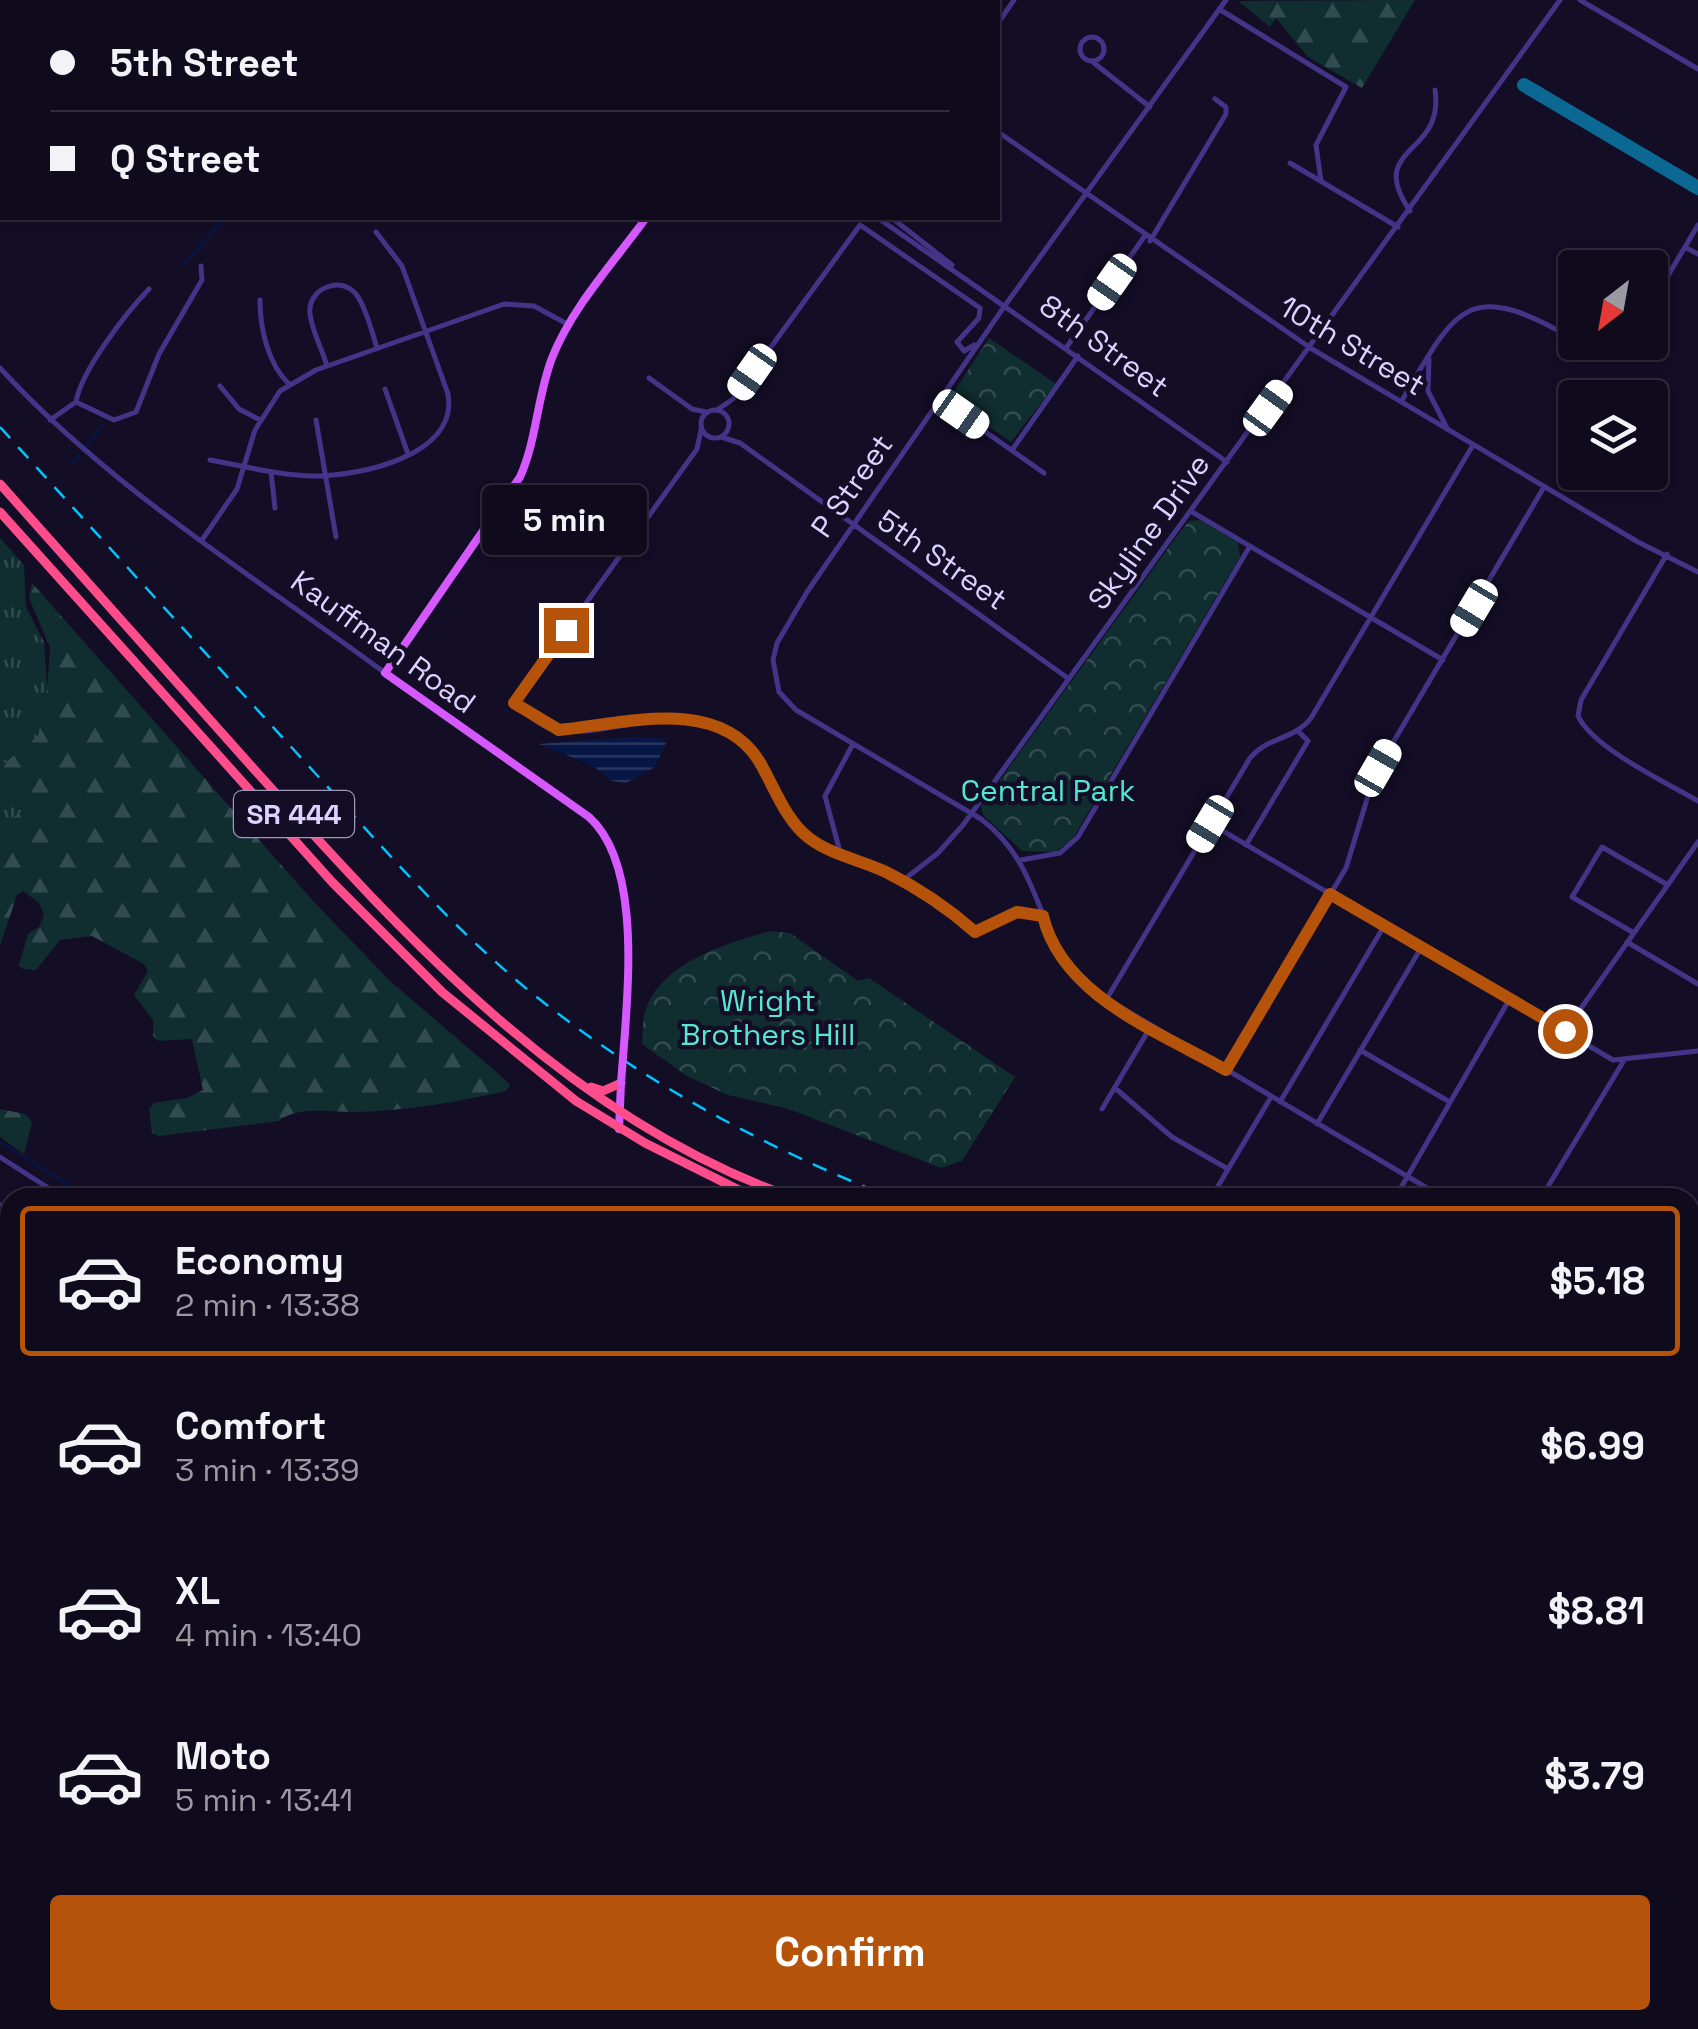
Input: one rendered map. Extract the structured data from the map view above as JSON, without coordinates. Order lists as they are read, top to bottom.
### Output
{
  "streets": {
    "highway": ["SR 444"],
    "main road": ["Kauffman Road"],
    "street": [
      "8th Street",
      "10th Street",
      "P Street",
      "Skyline Drive",
      "5th Street"
    ]
  },
  "crossings": [
    ["8th Street", "P Street"],
    ["8th Street", "Skyline Drive"],
    ["10th Street", "P Street"],
    ["10th Street", "Skyline Drive"],
    ["P Street", "5th Street"],
    ["Skyline Drive", "5th Street"],
    ["Kauffman Road", "SR 444"]
  ],
  "parks": ["Central Park", "Wright Brothers Hill"],
  "north": "bottom left",
  "page": {
    "banner": ["5th Street", "Q Street"],
    "bubble": "5 min",
    "list": [
      {
        "name": "Economy",
        "note": "2 min · 13:38",
        "value": "$5.18"
      },
      {
        "name": "Comfort",
        "note": "3 min · 13:39",
        "value": "$6.99"
      },
      {
        "name": "XL",
        "note": "4 min · 13:40",
        "value": "$8.81"
      },
      {
        "name": "Moto",
        "note": "5 min · 13:41",
        "value": "$3.79"
      }
    ],
    "buttons": "Confirm"
  }
}
